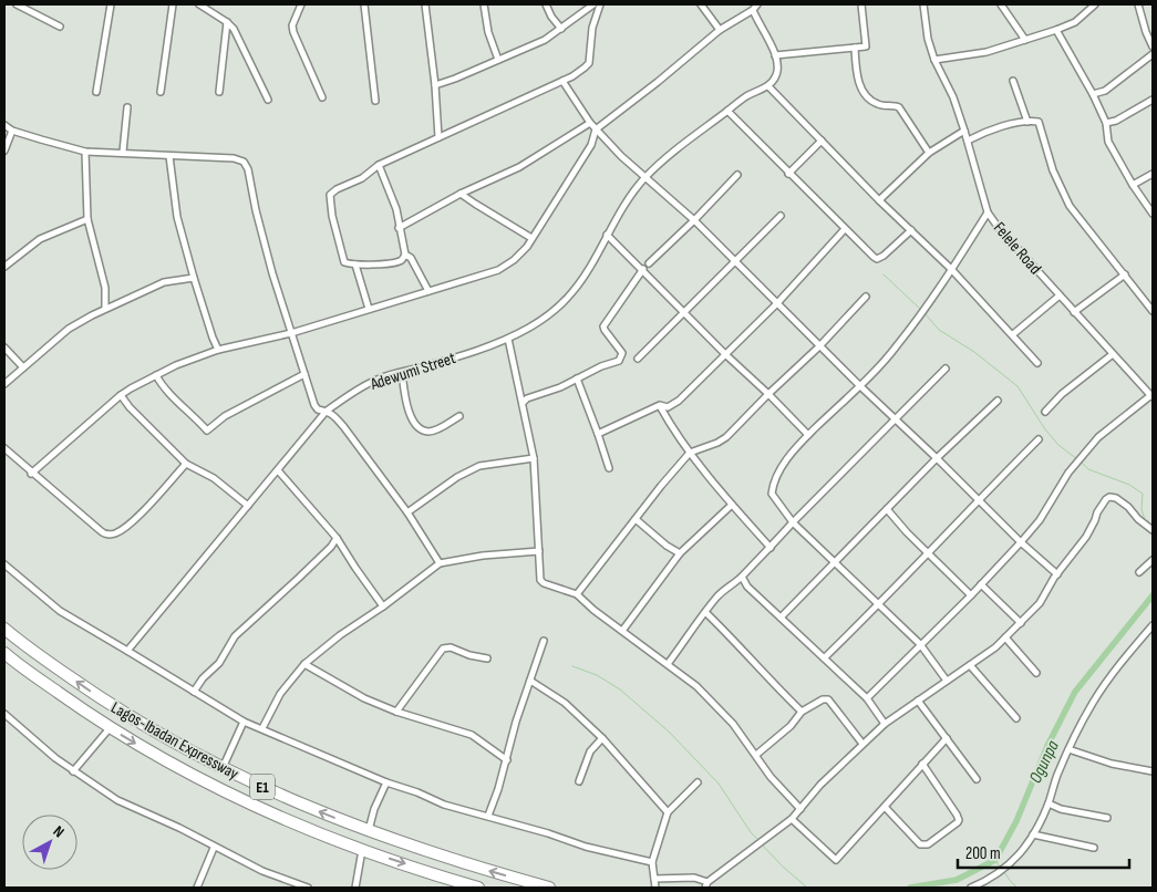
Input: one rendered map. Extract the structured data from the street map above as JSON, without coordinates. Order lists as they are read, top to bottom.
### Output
{
  "streets": {
    "highway": ["Lagos-Ibadan Expressway", "E1"],
    "street": ["Felele Road", "Adewumi Street"]
  },
  "water": ["Ogunpa"],
  "scale_bar": "200 m",
  "north": "top right"
}
